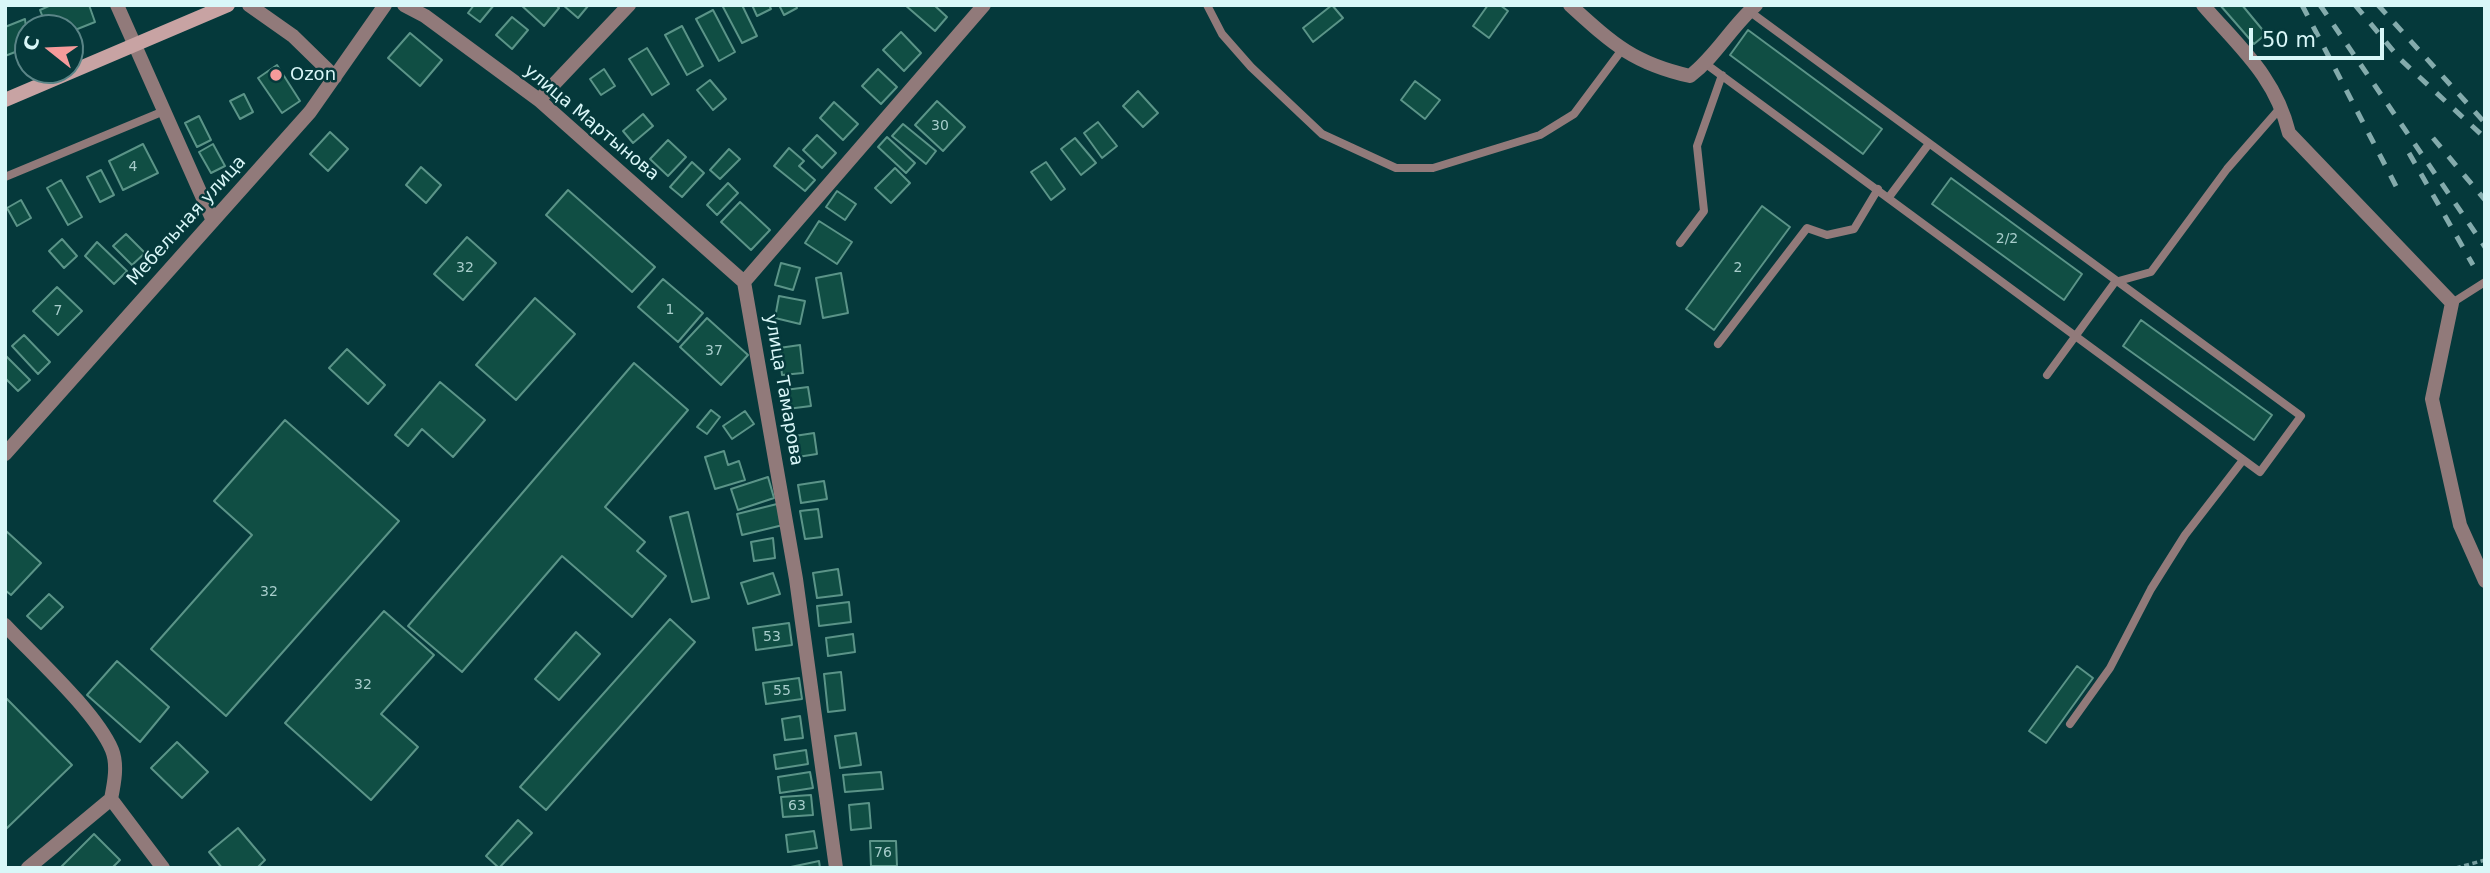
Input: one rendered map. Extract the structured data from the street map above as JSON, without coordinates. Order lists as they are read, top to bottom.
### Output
{
  "streets": {
    "street": ["улица Мартынова", "Мебельная улица", "улица Тамарова"]
  },
  "crossings": [
    ["улица Мартынова", "улица Тамарова"]
  ],
  "places": ["Ozon"],
  "house_numbers": [
    "30",
    "4",
    "2/2",
    "32",
    "2",
    "1",
    "7",
    "37",
    "32",
    "53",
    "32",
    "55",
    "63",
    "76"
  ],
  "scale_bar": "50 m",
  "north": "left"
}
